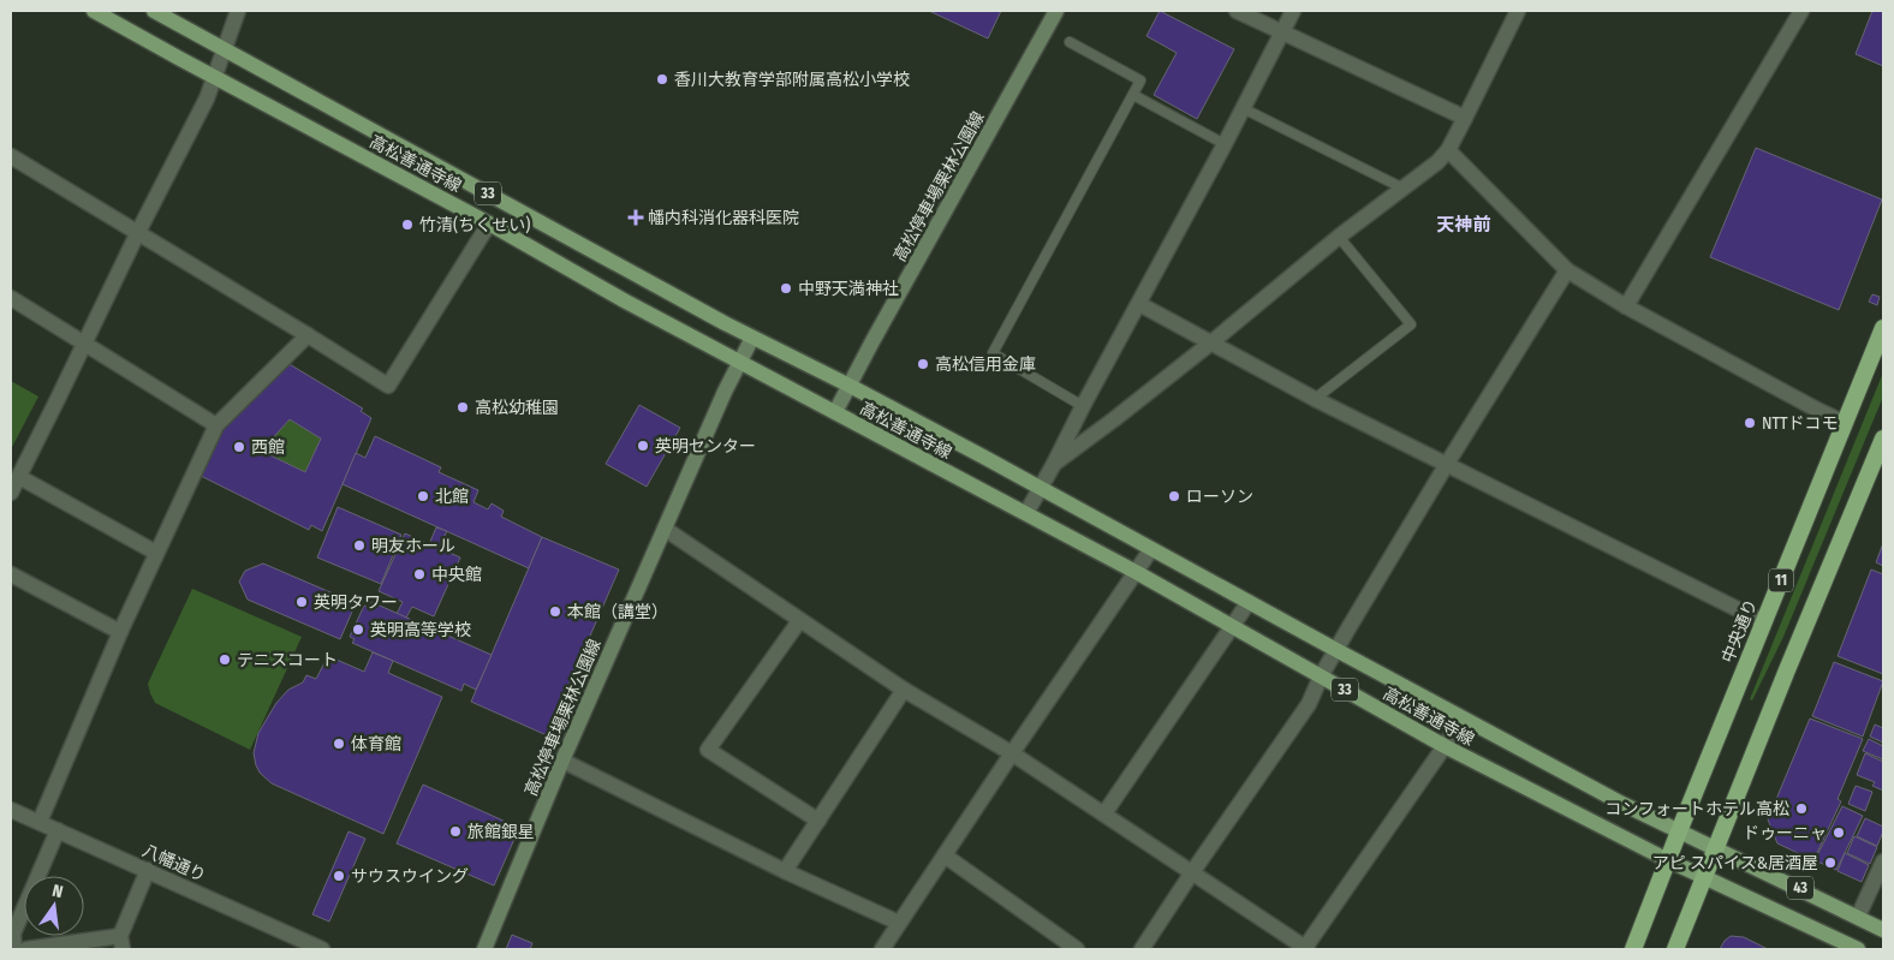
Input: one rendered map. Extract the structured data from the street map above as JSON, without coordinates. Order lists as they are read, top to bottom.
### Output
{
  "streets": {
    "highway": ["11", "中央通り"],
    "main road": [
      "高松善通寺線",
      "高松停車場栗林公園線",
      "33",
      "43"
    ],
    "street": ["八幡通り"]
  },
  "crossings": [
    ["高松善通寺線", "高松停車場栗林公園線"],
    ["高松善通寺線", "11"],
    ["高松善通寺線", "中央通り"],
    ["高松善通寺線", "43"],
    ["11", "43"]
  ],
  "districts": ["天神前"],
  "places": {
    "other": [
      "香川大教育学部附属高松小学校",
      "竹清(ちくせい)",
      "中野天満神社",
      "高松信用金庫",
      "高松幼稚園",
      "NTTドコモ",
      "英明センター",
      "西館",
      "北館",
      "ローソン",
      "明友ホール",
      "中央館",
      "英明タワー",
      "本館（講堂）",
      "英明高等学校",
      "テニスコート",
      "体育館",
      "コンフォートホテル高松",
      "旅館銀星",
      "ドゥーニャ",
      "アピ スパイス&居酒屋",
      "サウスウイング"
    ],
    "health": ["幡内科消化器科医院"]
  },
  "north": "top"
}
